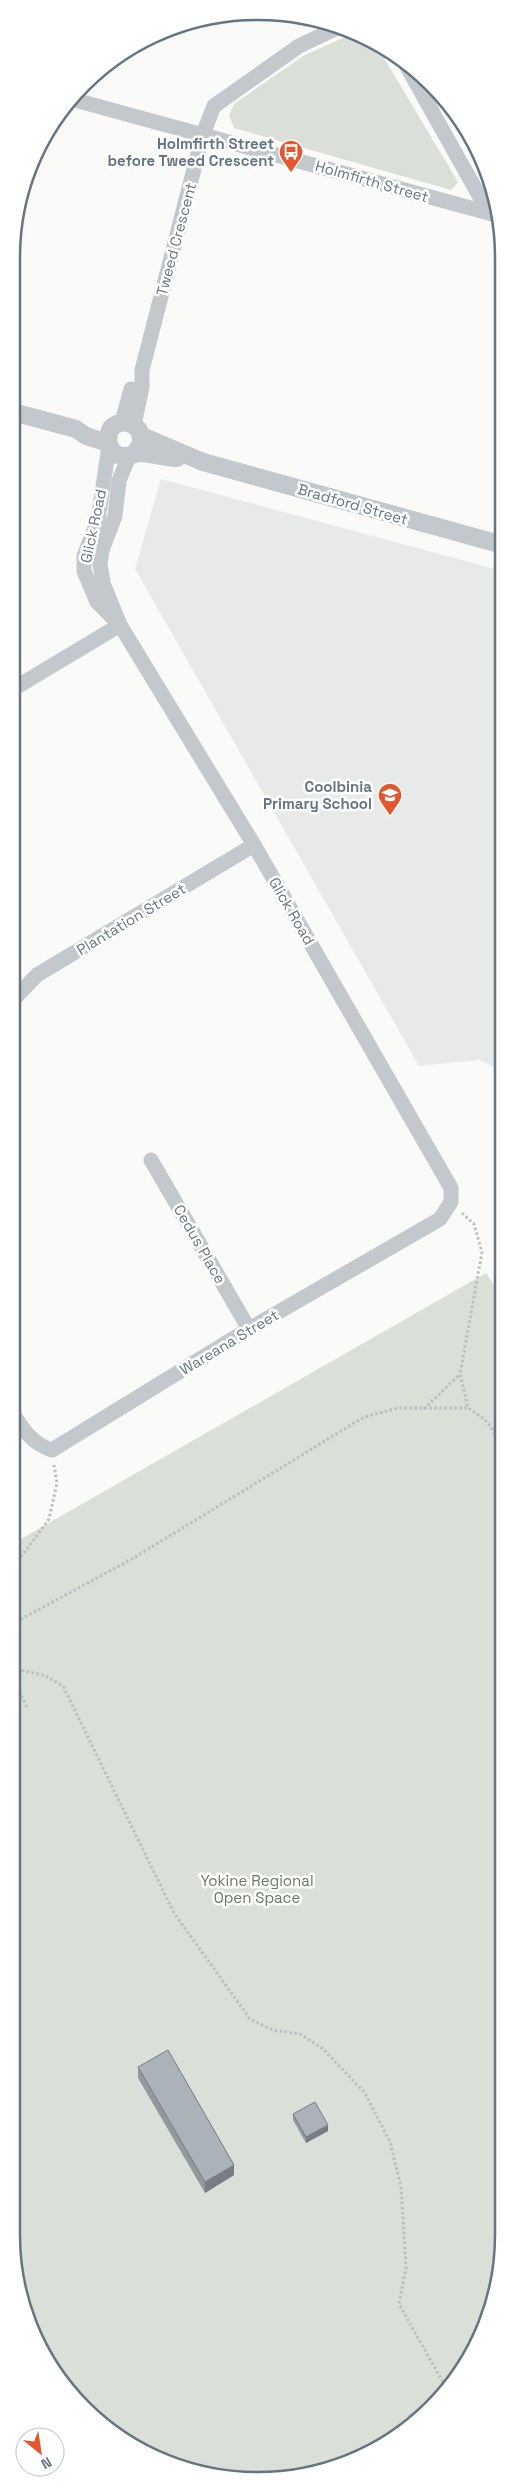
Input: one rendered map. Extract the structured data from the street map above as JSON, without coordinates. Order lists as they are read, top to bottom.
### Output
{
  "streets": {
    "street": [
      "Holmfirth Street",
      "Tweed Crescent",
      "Bradford Street",
      "Glick Road",
      "Plantation Street",
      "Cedus Place",
      "Wareana Street"
    ]
  },
  "crossings": [
    ["Holmfirth Street", "Tweed Crescent"],
    ["Tweed Crescent", "Bradford Street"],
    ["Tweed Crescent", "Glick Road"],
    ["Bradford Street", "Glick Road"],
    ["Glick Road", "Plantation Street"],
    ["Glick Road", "Wareana Street"],
    ["Cedus Place", "Wareana Street"]
  ],
  "parks": ["Yokine Regional Open Space"],
  "places": {
    "bus stop": ["Holmfirth Street before Tweed Crescent"],
    "school or university": ["Coolbinia Primary School"]
  },
  "north": "bottom right"
}
